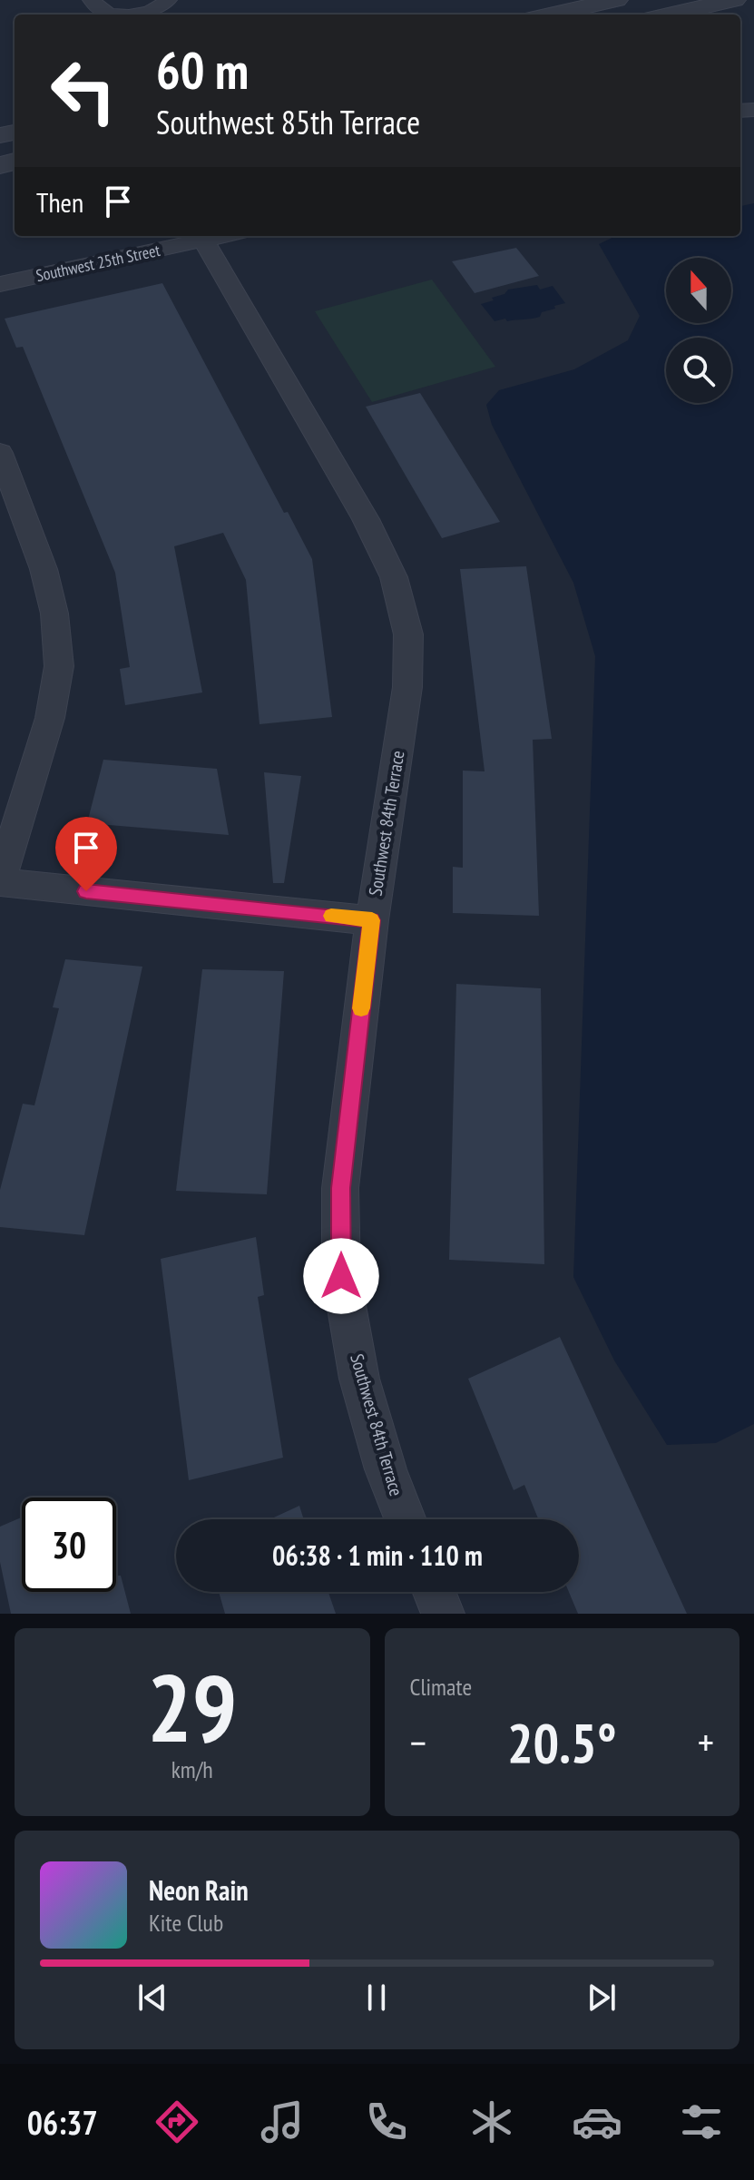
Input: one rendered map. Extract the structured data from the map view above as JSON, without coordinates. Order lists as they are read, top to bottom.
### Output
{
  "streets": {
    "street": ["Southwest 25th Street", "Southwest 84th Terrace"]
  },
  "crossings": [
    ["Southwest 25th Street", "Southwest 84th Terrace"]
  ],
  "north": "top",
  "page": {
    "turn": ["60 m", "Southwest 85th Terrace"],
    "then": "Then",
    "limit": "30",
    "trip": "06:38 · 1 min · 110 m",
    "tile": [
      ["29", "km/h"],
      "Climate"
    ],
    "heat": ["−", "20.5°", "+"],
    "song": ["Neon Rain", "Kite Club"],
    "tabs": "06:37"
  }
}
